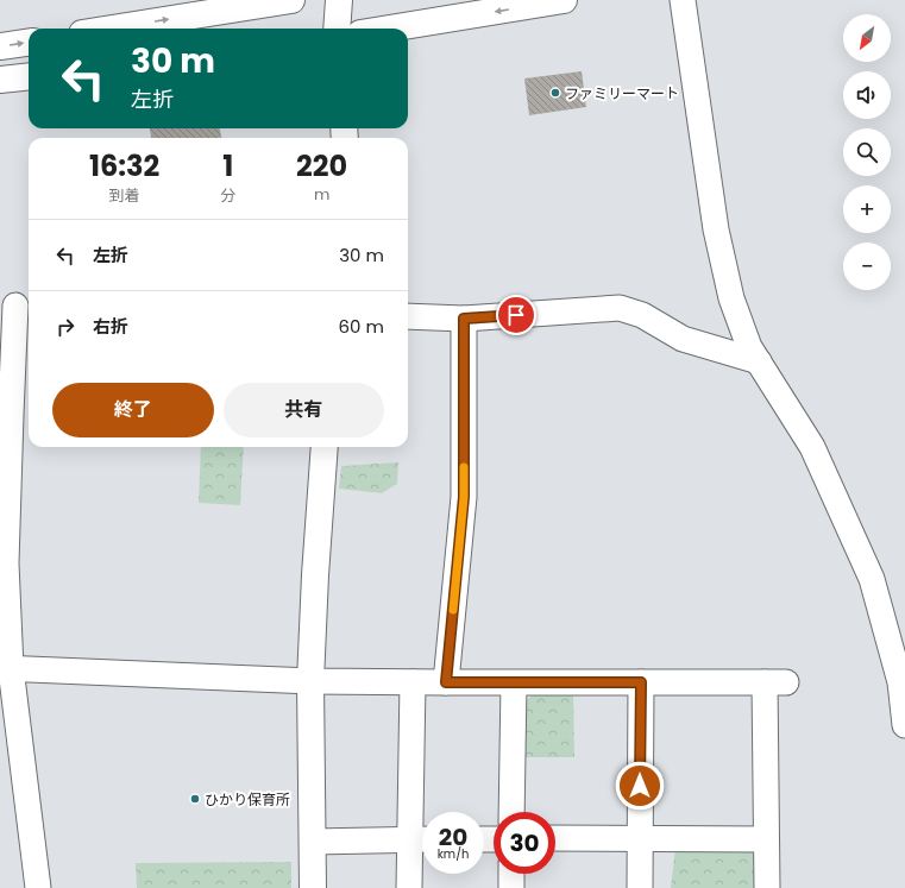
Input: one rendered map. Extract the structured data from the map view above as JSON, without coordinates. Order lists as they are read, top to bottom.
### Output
{
  "places": ["ファミリーマート", "ひかり保育所"],
  "north": "bottom left",
  "page": {
    "map_buttons": ["+", "−"],
    "turn": ["30 m", "左折"],
    "eta": [
      "16:32",
      "到着",
      "1",
      "分",
      "220",
      "m"
    ],
    "list": [
      {
        "name": "左折",
        "value": "30 m"
      },
      {
        "name": "右折",
        "value": "60 m"
      }
    ],
    "buttons": ["終了", "共有"],
    "speed": "20 km/h",
    "limit": "30"
  }
}
